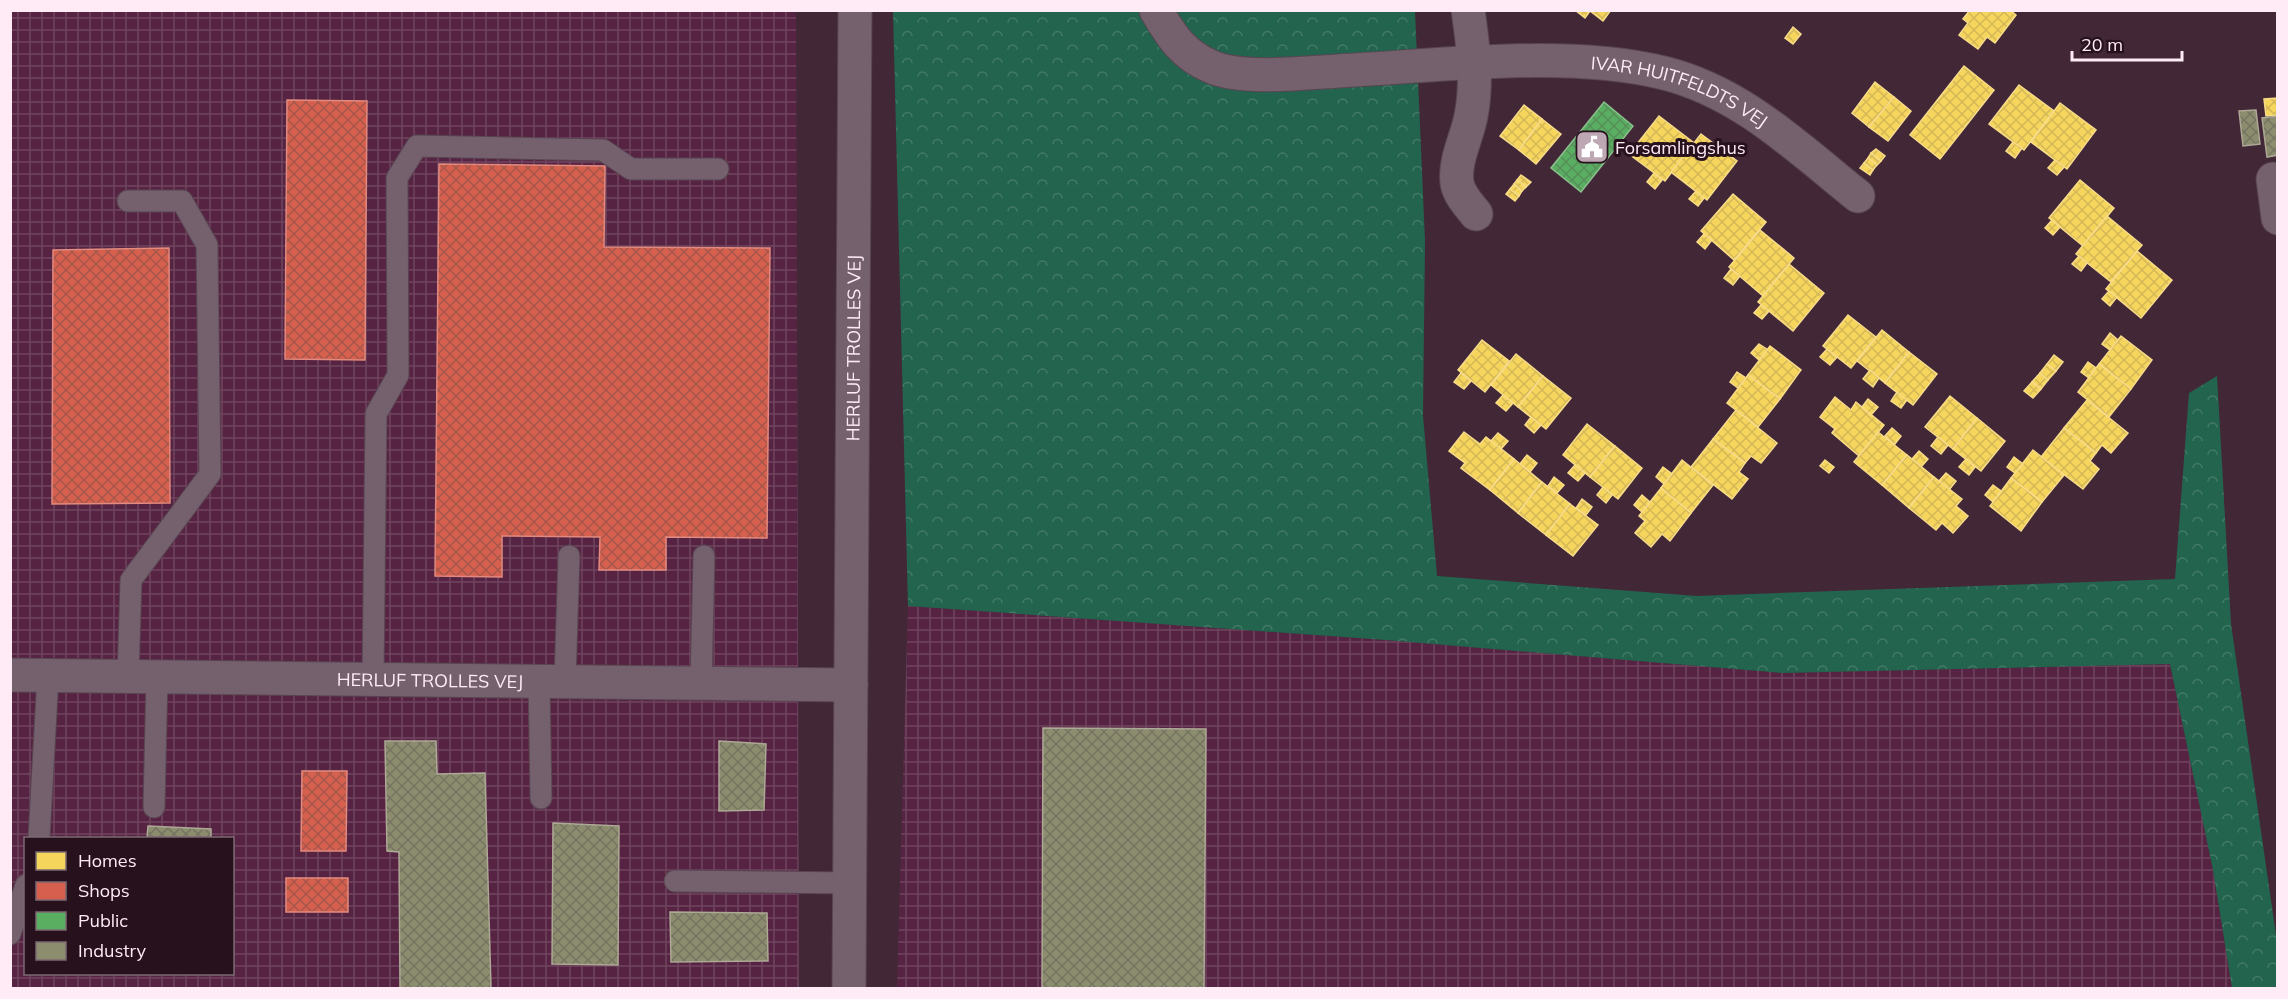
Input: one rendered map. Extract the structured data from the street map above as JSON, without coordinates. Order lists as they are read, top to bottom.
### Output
{
  "streets": {
    "street": ["IVAR HUITFELDTS VEJ", "HERLUF TROLLES VEJ"]
  },
  "places": {
    "public building": ["Forsamlingshus"]
  },
  "legend": [
    "Homes",
    "Shops",
    "Public",
    "Industry"
  ],
  "scale_bar": "20 m"
}
